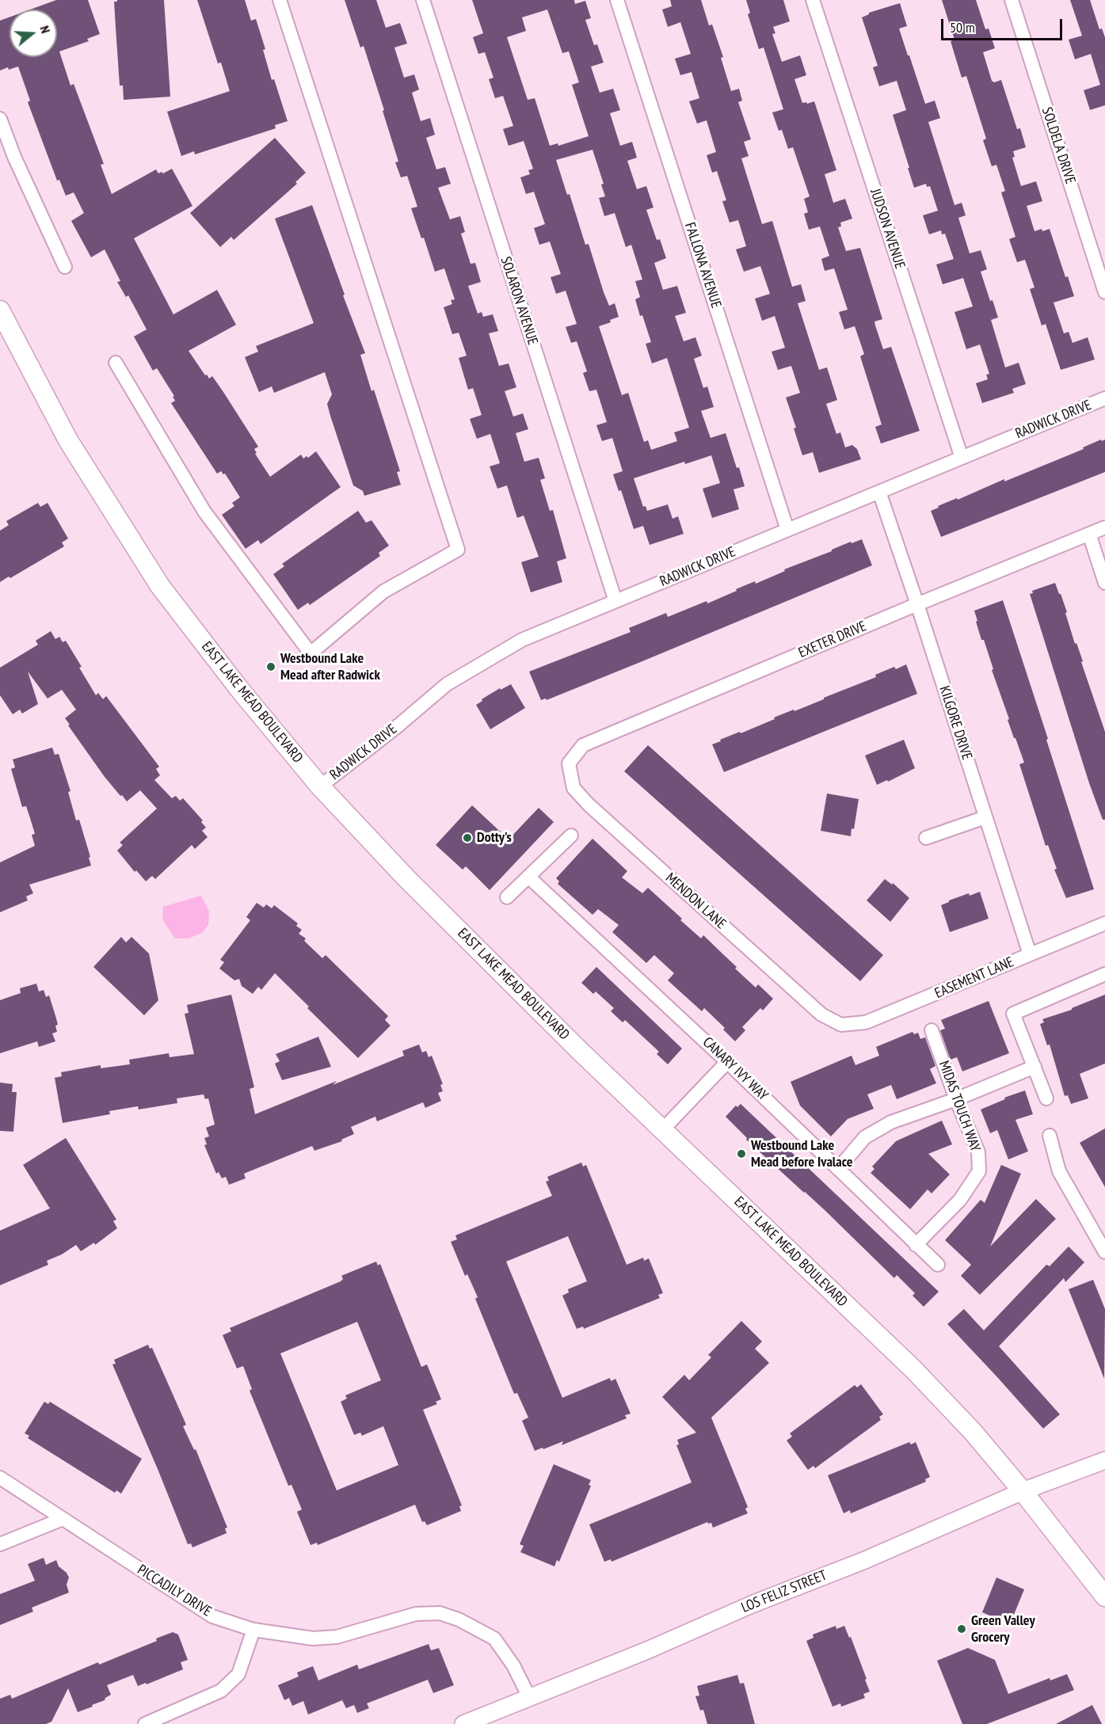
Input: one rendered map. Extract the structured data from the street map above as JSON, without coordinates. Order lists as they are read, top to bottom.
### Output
{
  "streets": {
    "main road": ["EAST LAKE MEAD BOULEVARD"],
    "street": [
      "SOLDELA DRIVE",
      "JUDSON AVENUE",
      "FALLONA AVENUE",
      "SOLARON AVENUE",
      "RADWICK DRIVE",
      "EXETER DRIVE",
      "KILGORE DRIVE",
      "MENDON LANE",
      "EASEMENT LANE",
      "CANARY IVY WAY",
      "MIDAS TOUCH WAY",
      "PICCADILY DRIVE",
      "LOS FELIZ STREET"
    ]
  },
  "crossings": [
    ["JUDSON AVENUE", "RADWICK DRIVE"],
    ["FALLONA AVENUE", "RADWICK DRIVE"],
    ["SOLARON AVENUE", "RADWICK DRIVE"],
    ["RADWICK DRIVE", "EAST LAKE MEAD BOULEVARD"],
    ["RADWICK DRIVE", "KILGORE DRIVE"],
    ["EXETER DRIVE", "KILGORE DRIVE"],
    ["EXETER DRIVE", "MENDON LANE"],
    ["EAST LAKE MEAD BOULEVARD", "LOS FELIZ STREET"],
    ["KILGORE DRIVE", "EASEMENT LANE"],
    ["MENDON LANE", "EASEMENT LANE"],
    ["CANARY IVY WAY", "MIDAS TOUCH WAY"],
    ["PICCADILY DRIVE", "LOS FELIZ STREET"]
  ],
  "places": [
    "Westbound Lake Mead after Radwick",
    "Dotty's",
    "Westbound Lake Mead before Ivalace",
    "Green Valley Grocery"
  ],
  "scale_bar": "50 m",
  "north": "right"
}
